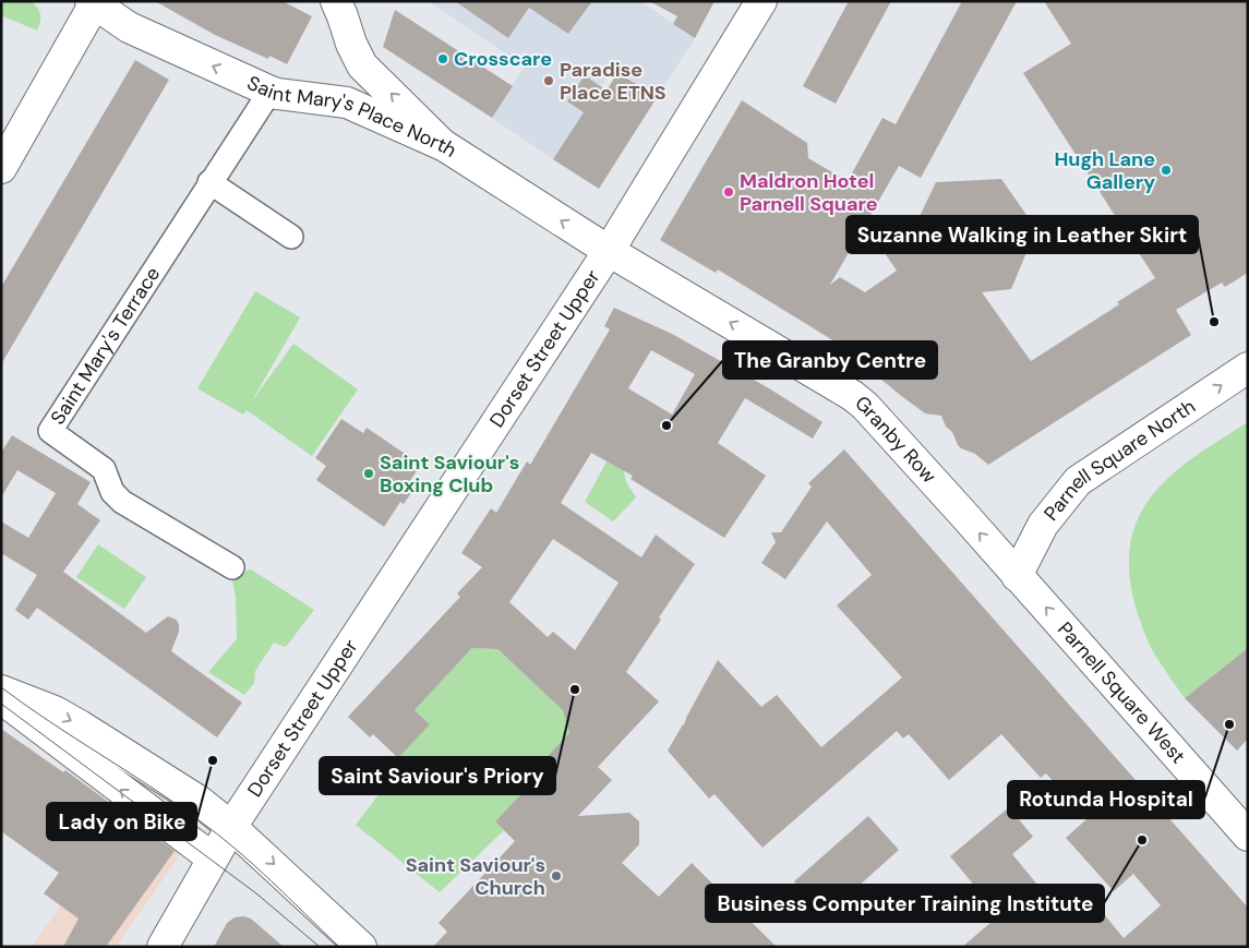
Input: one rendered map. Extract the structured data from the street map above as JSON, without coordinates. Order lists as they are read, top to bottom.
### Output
{
  "streets": {
    "main road": [
      "Saint Mary's Place North",
      "Dorset Street Upper",
      "Granby Row",
      "Parnell Square North",
      "Parnell Square West"
    ],
    "street": ["Saint Mary's Terrace"]
  },
  "crossings": [
    ["Saint Mary's Place North", "Saint Mary's Terrace"],
    ["Saint Mary's Place North", "Granby Row"],
    ["Dorset Street Upper", "Granby Row"],
    ["Granby Row", "Parnell Square North"],
    ["Granby Row", "Parnell Square West"],
    ["Parnell Square North", "Parnell Square West"]
  ],
  "one_way": ["Granby Row", "Parnell Square North", "Parnell Square West"],
  "places": [
    "Crosscare",
    "Paradise Place ETNS",
    "Hugh Lane Gallery",
    "Maldron Hotel Parnell Square",
    "Suzanne Walking in Leather Skirt",
    "The Granby Centre",
    "Saint Saviour's Boxing Club",
    "Saint Saviour's Priory",
    "Rotunda Hospital",
    "Lady on Bike",
    "Business Computer Training Institute",
    "Saint Saviour's Church"
  ]
}
